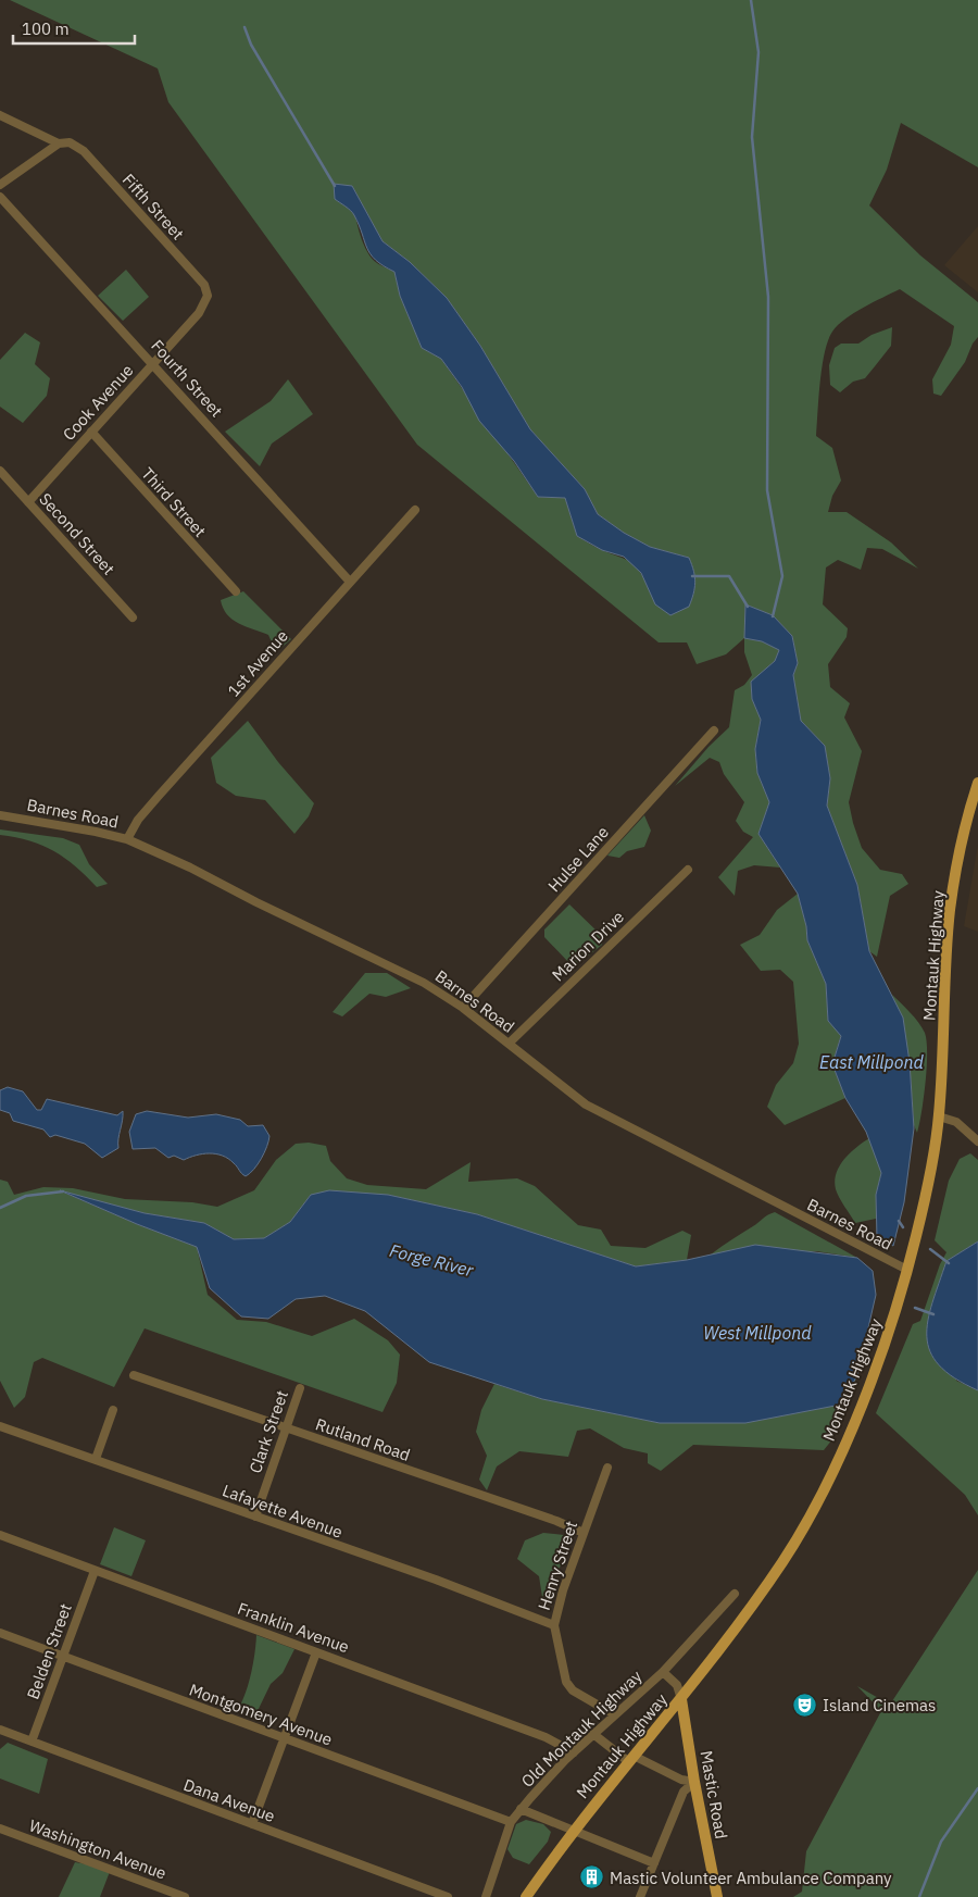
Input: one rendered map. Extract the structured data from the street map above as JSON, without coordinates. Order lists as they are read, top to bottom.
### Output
{
  "streets": {
    "main road": ["Montauk Highway", "Mastic Road"],
    "street": [
      "Fifth Street",
      "Fourth Street",
      "Cook Avenue",
      "Third Street",
      "Second Street",
      "1st Avenue",
      "Barnes Road",
      "Hulse Lane",
      "Marion Drive",
      "Clark Street",
      "Rutland Road",
      "Lafayette Avenue",
      "Henry Street",
      "Franklin Avenue",
      "Belden Street",
      "Montgomery Avenue",
      "Old Montauk Highway",
      "Dana Avenue",
      "Washington Avenue"
    ]
  },
  "crossings": [
    ["Fifth Street", "Cook Avenue"],
    ["Fourth Street", "Cook Avenue"],
    ["Fourth Street", "1st Avenue"],
    ["Cook Avenue", "Third Street"],
    ["Cook Avenue", "Second Street"],
    ["1st Avenue", "Barnes Road"],
    ["Barnes Road", "Hulse Lane"],
    ["Barnes Road", "Marion Drive"],
    ["Barnes Road", "Montauk Highway"],
    ["Montauk Highway", "Old Montauk Highway"],
    ["Montauk Highway", "Mastic Road"],
    ["Clark Street", "Rutland Road"],
    ["Clark Street", "Lafayette Avenue"],
    ["Rutland Road", "Henry Street"],
    ["Lafayette Avenue", "Henry Street"],
    ["Henry Street", "Old Montauk Highway"],
    ["Franklin Avenue", "Belden Street"],
    ["Franklin Avenue", "Old Montauk Highway"],
    ["Belden Street", "Montgomery Avenue"],
    ["Belden Street", "Dana Avenue"],
    ["Montgomery Avenue", "Old Montauk Highway"],
    ["Old Montauk Highway", "Mastic Road"]
  ],
  "water": ["East Millpond", "Forge River", "West Millpond"],
  "places": {
    "theatre": ["Island Cinemas"],
    "building": ["Mastic Volunteer Ambulance Company"]
  },
  "scale_bar": "100 m"
}
